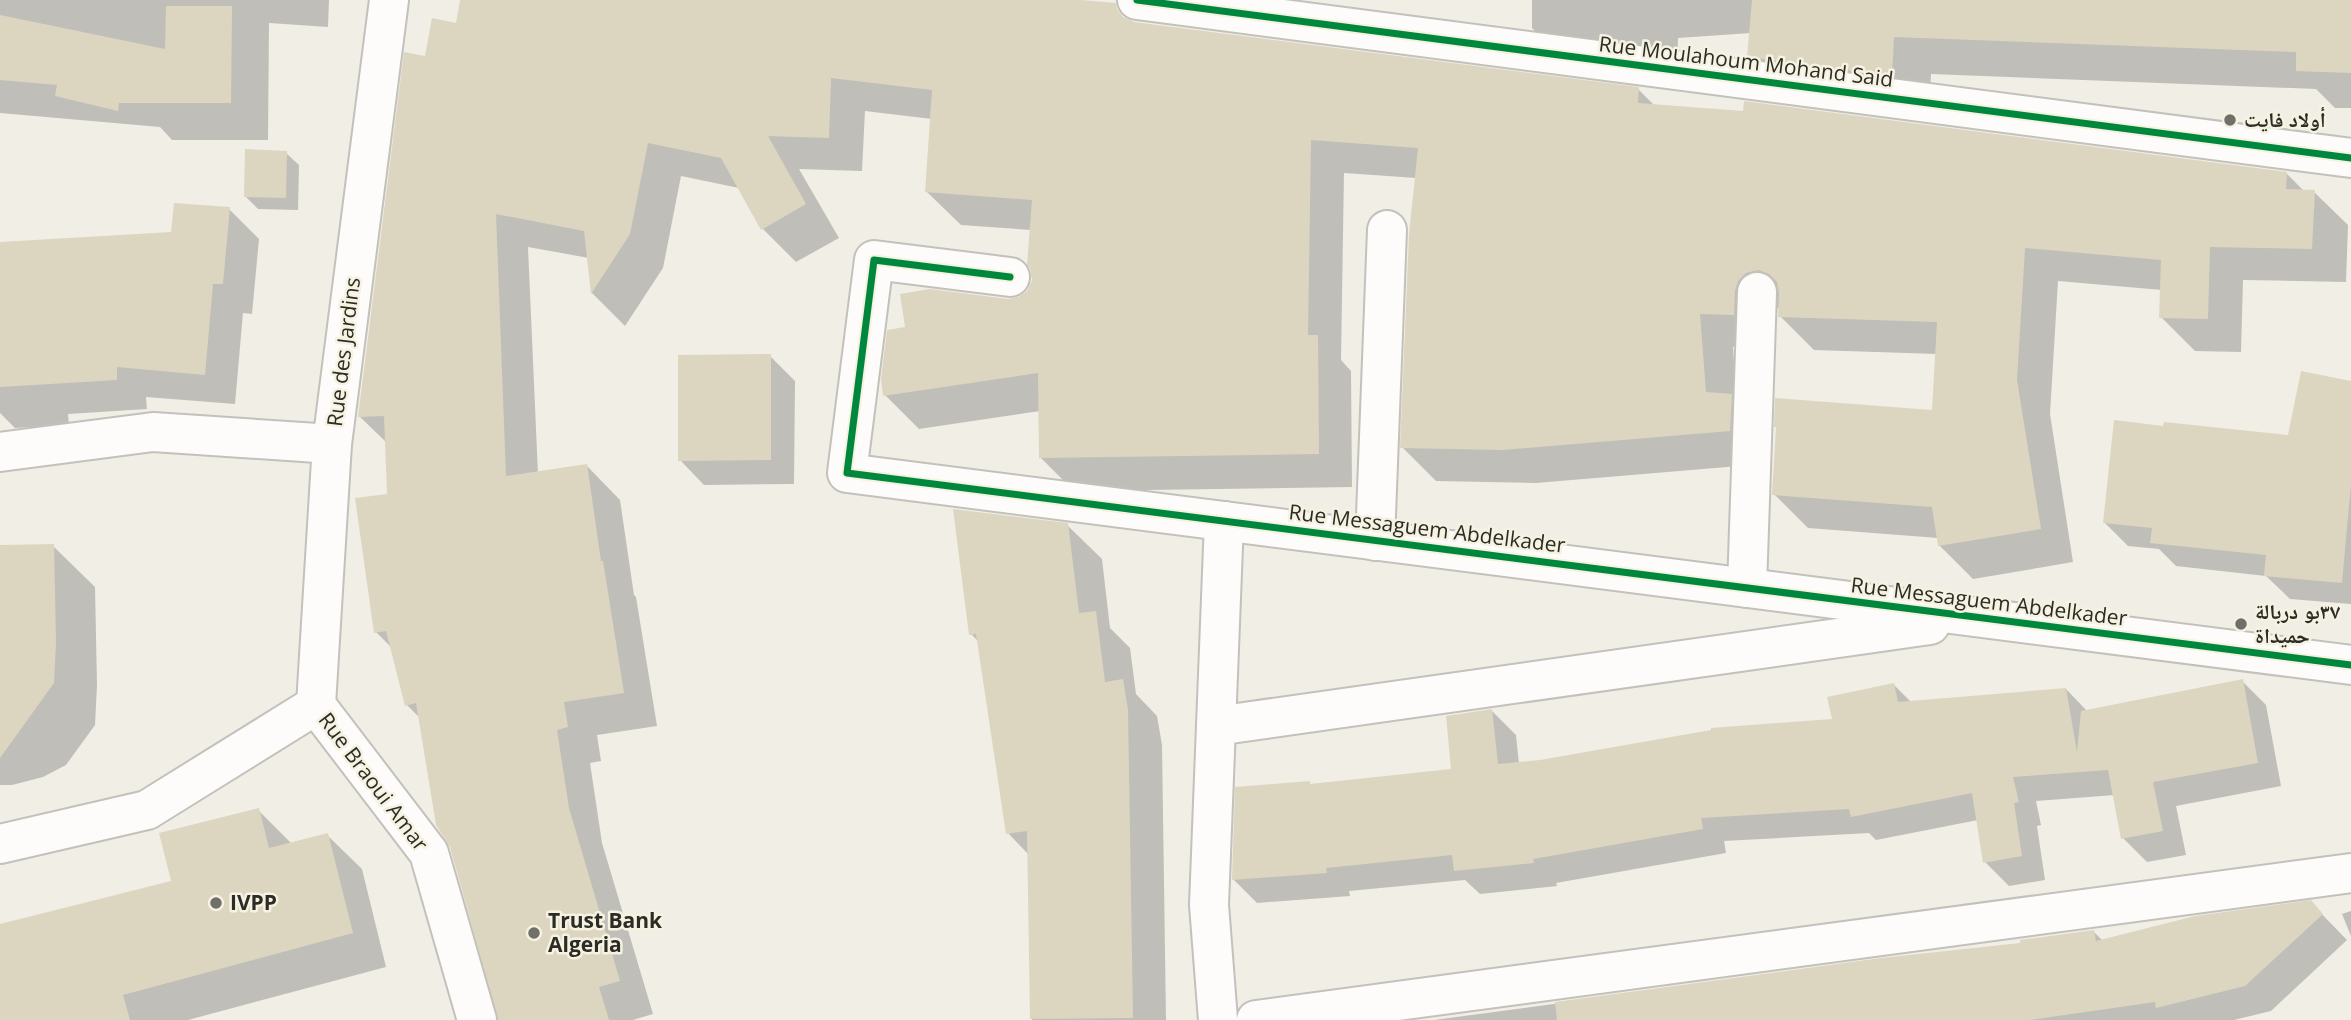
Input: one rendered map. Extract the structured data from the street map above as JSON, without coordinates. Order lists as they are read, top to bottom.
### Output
{
  "streets": {
    "street": [
      "Rue Moulahoum Mohand Said",
      "Rue des Jardins",
      "Rue Messaguem Abdelkader",
      "Rue Braoui Amar"
    ]
  },
  "crossings": [
    ["Rue des Jardins", "Rue Braoui Amar"]
  ],
  "places": [
    "أولاد فايت",
    "٣٧بو دربالة حميداة",
    "IVPP",
    "Trust Bank Algeria"
  ]
}
